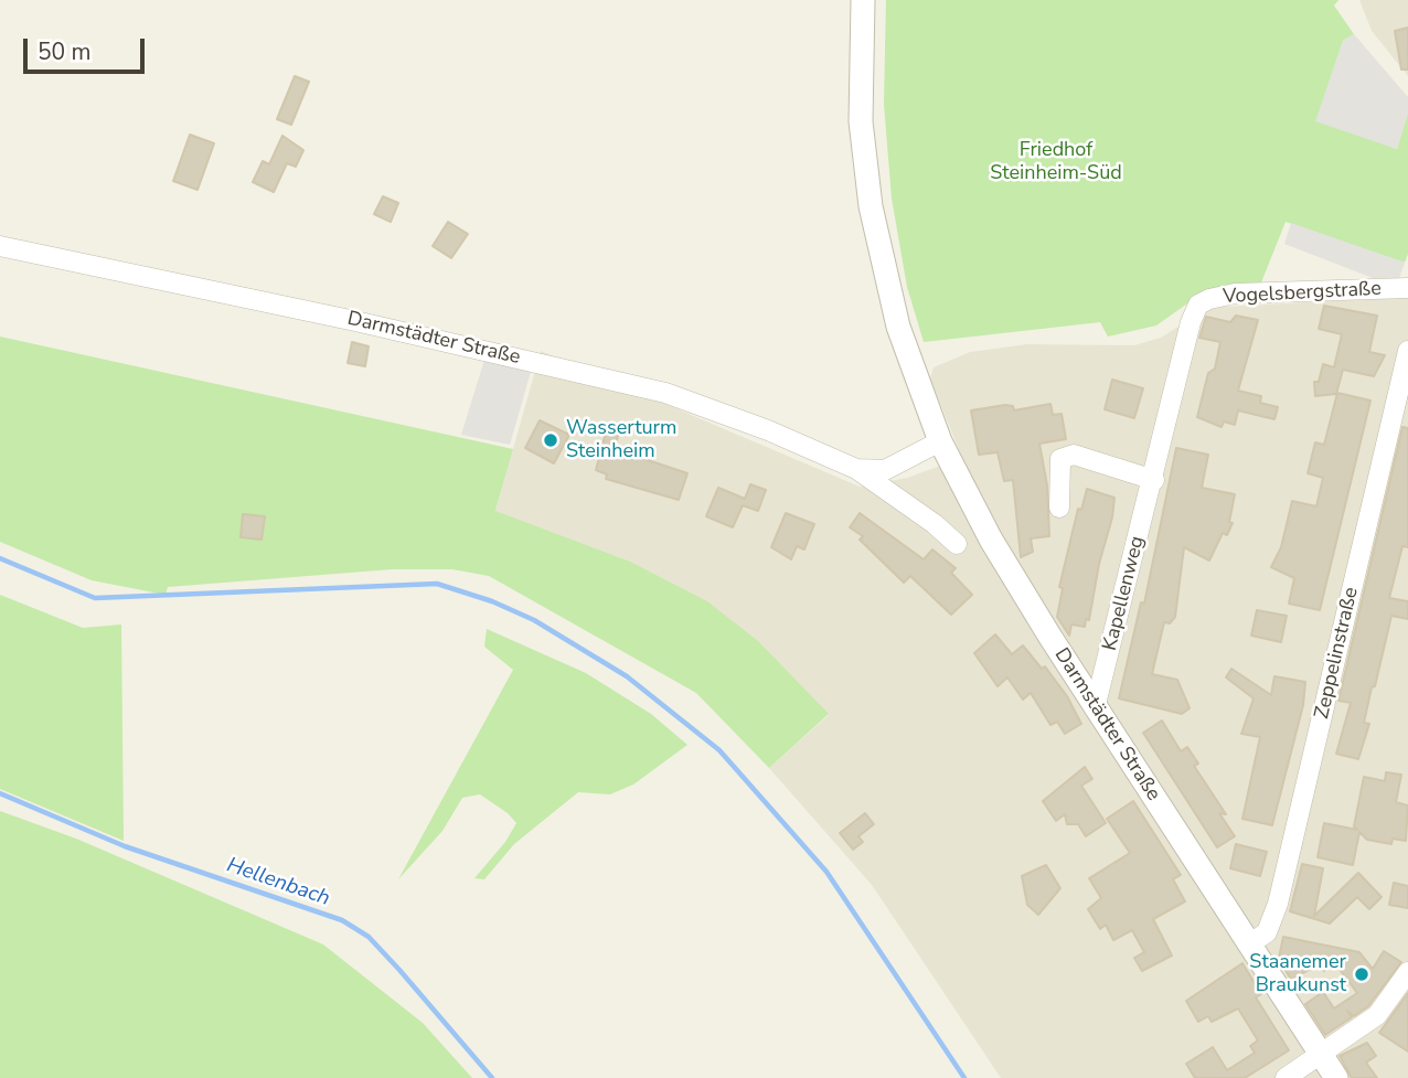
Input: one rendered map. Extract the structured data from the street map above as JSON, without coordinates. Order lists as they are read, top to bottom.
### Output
{
  "streets": {
    "street": [
      "Vogelsbergstraße",
      "Darmstädter Straße",
      "Kapellenweg",
      "Zeppelinstraße"
    ]
  },
  "crossings": [
    ["Vogelsbergstraße", "Kapellenweg"],
    ["Darmstädter Straße", "Kapellenweg"],
    ["Darmstädter Straße", "Zeppelinstraße"]
  ],
  "water": ["Hellenbach"],
  "parks": ["Friedhof Steinheim-Süd"],
  "places": ["Wasserturm Steinheim", "Staanemer Braukunst"],
  "scale_bar": "50 m"
}
